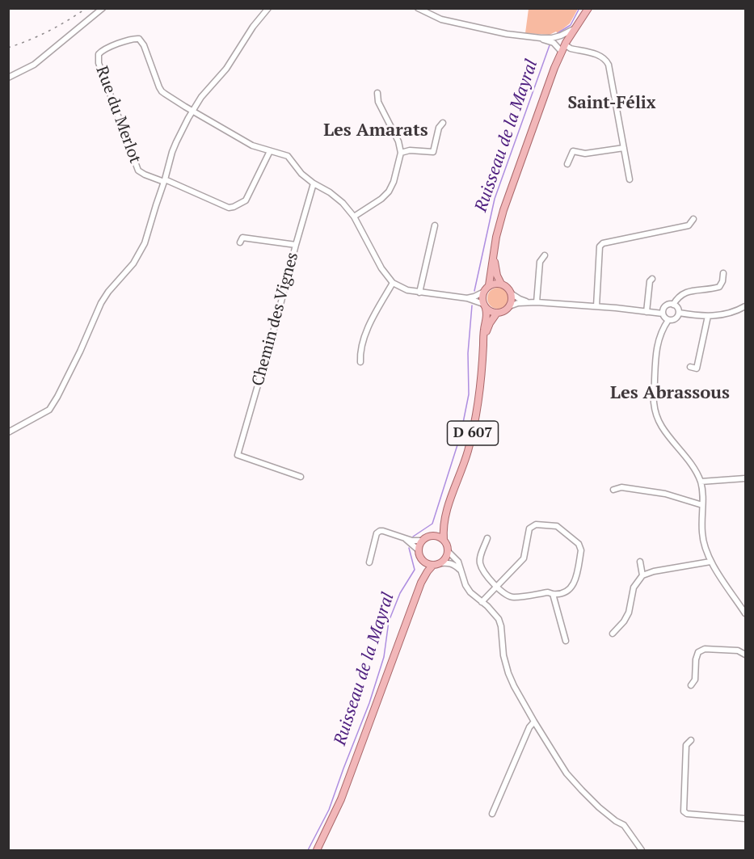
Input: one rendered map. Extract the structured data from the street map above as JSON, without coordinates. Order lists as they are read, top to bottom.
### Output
{
  "streets": {
    "main road": ["D 607"],
    "street": ["Rue du Merlot", "Chemin des Vignes"]
  },
  "districts": ["Saint-Félix", "Les Amarats", "Les Abrassous"],
  "water": ["Ruisseau de la Mayral"]
}
